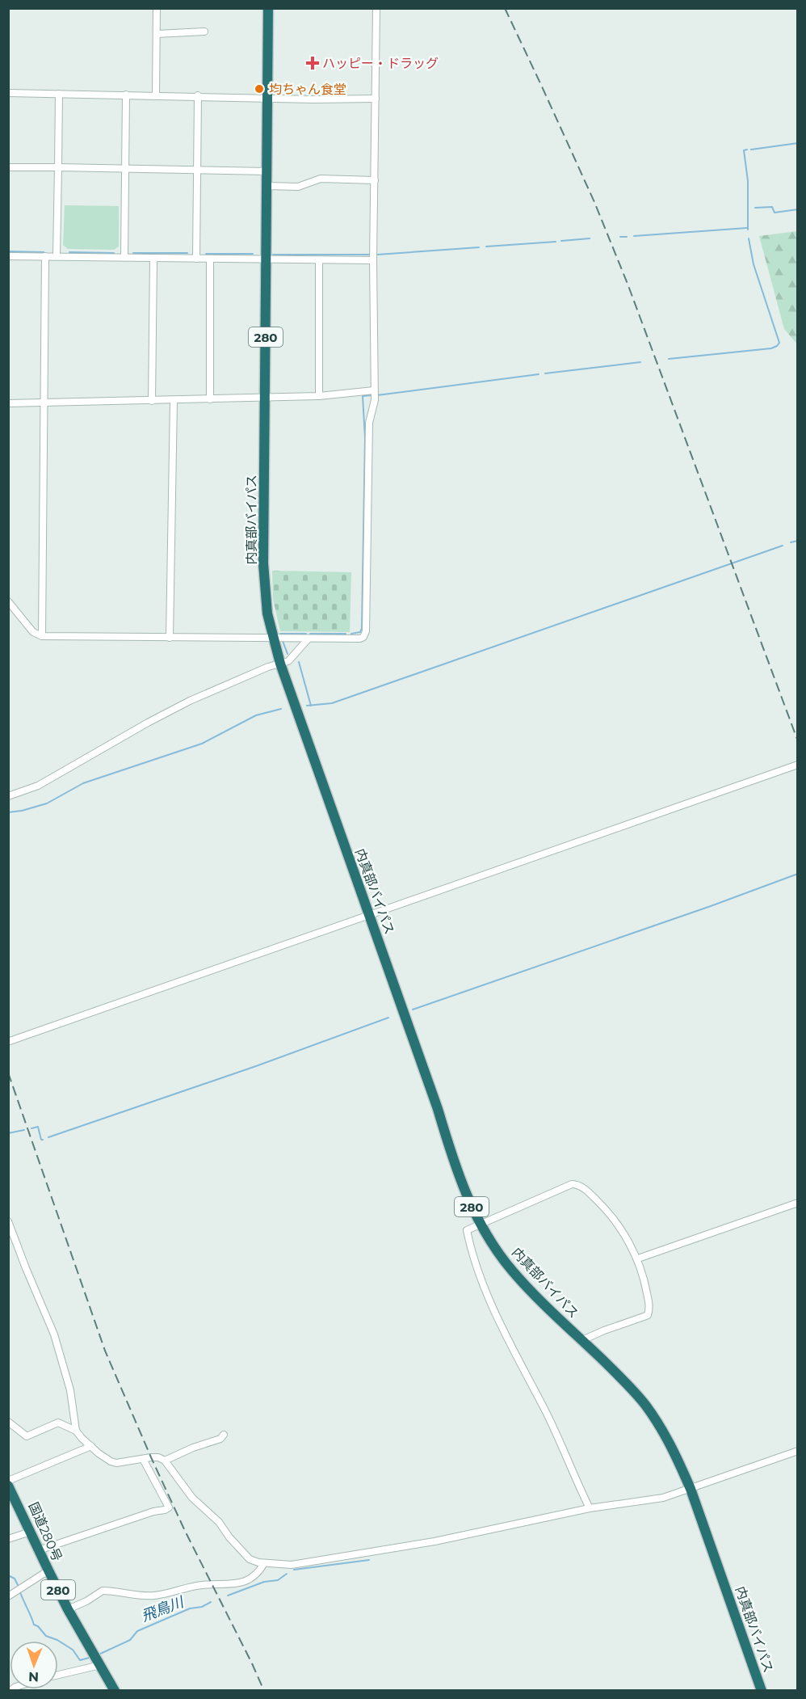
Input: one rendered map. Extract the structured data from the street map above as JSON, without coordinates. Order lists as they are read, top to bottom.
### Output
{
  "streets": {
    "highway": ["280", "内真部バイパス", "国道280号"]
  },
  "water": ["飛鳥川"],
  "places": {
    "health": ["ハッピー・ドラッグ"],
    "other": ["均ちゃん食堂"]
  },
  "north": "bottom"
}
